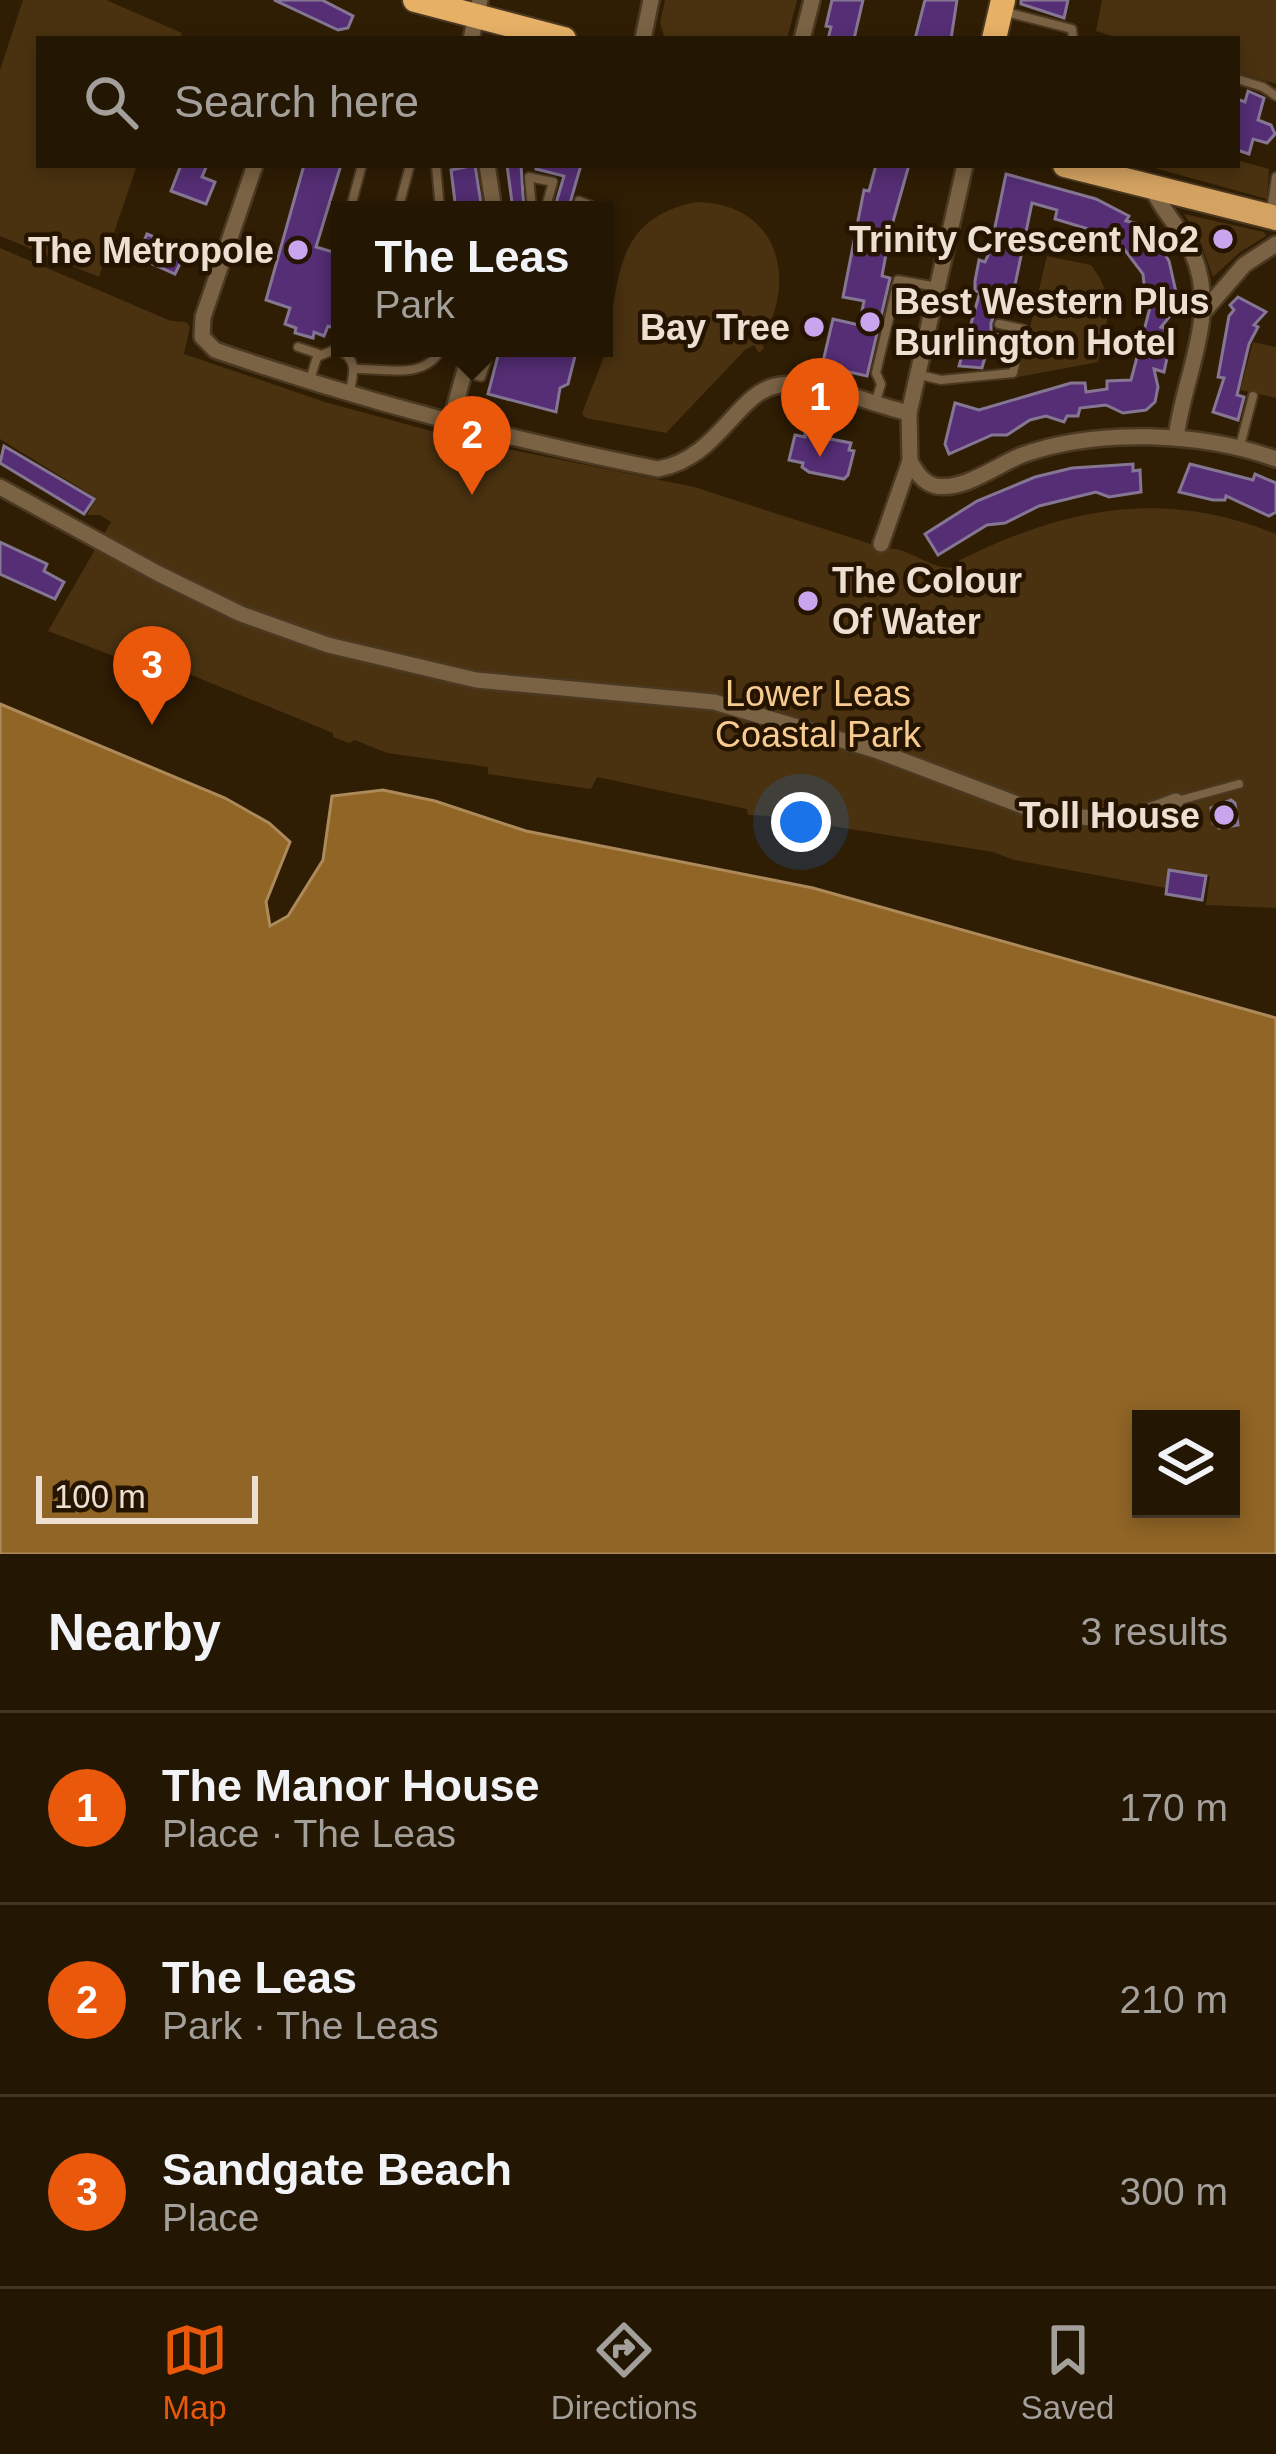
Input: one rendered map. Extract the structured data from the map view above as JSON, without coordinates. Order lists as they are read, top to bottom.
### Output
{
  "parks": ["Lower Leas Coastal Park"],
  "places": [
    "Trinity Crescent No2",
    "The Metropole",
    "Best Western Plus Burlington Hotel",
    "Bay Tree",
    "The Colour Of Water",
    "Toll House"
  ],
  "scale_bar": "100 m",
  "page": {
    "search": "Search here",
    "popup": ["The Leas", "Park"],
    "pins": ["1", "2", "3"],
    "scale": "100 m",
    "heading": ["Nearby", "3 results"],
    "list": [
      {
        "mark": "1",
        "name": "The Manor House",
        "note": "Place · The Leas",
        "value": "170 m"
      },
      {
        "mark": "2",
        "name": "The Leas",
        "note": "Park · The Leas",
        "value": "210 m"
      },
      {
        "mark": "3",
        "name": "Sandgate Beach",
        "note": "Place",
        "value": "300 m"
      }
    ],
    "nav": ["Map", "Directions", "Saved"]
  }
}
